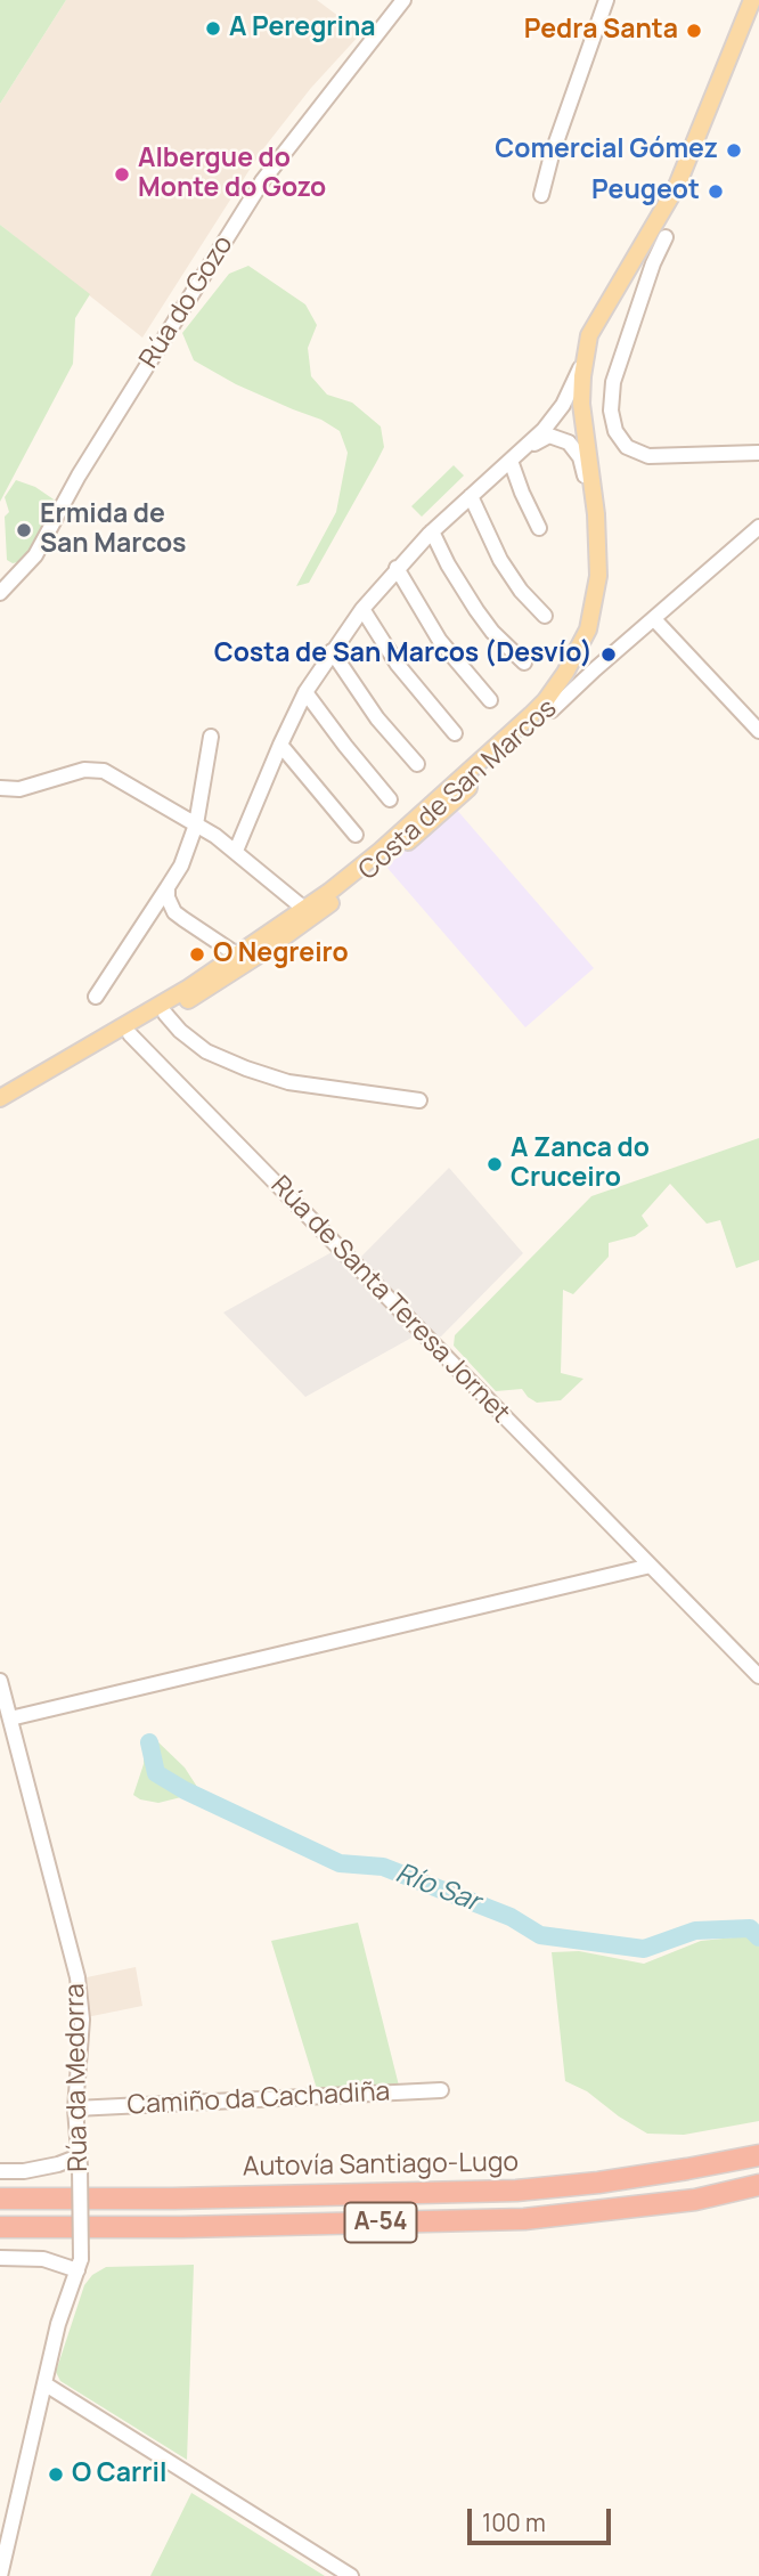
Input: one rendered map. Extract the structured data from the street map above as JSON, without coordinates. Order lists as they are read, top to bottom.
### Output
{
  "streets": {
    "highway": ["Autovía Santiago-Lugo", "A-54"],
    "main road": ["Costa de San Marcos"],
    "street": [
      "Rúa do Gozo",
      "Rúa de Santa Teresa Jornet",
      "Rúa da Medorra",
      "Camiño da Cachadiña"
    ]
  },
  "crossings": [
    ["Rúa da Medorra", "Camiño da Cachadiña"]
  ],
  "water": ["Río Sar"],
  "places": [
    "A Peregrina",
    "Pedra Santa",
    "Comercial Gómez",
    "Albergue do Monte do Gozo",
    "Peugeot",
    "Ermida de San Marcos",
    "Costa de San Marcos (Desvío)",
    "O Negreiro",
    "A Zanca do Cruceiro",
    "O Carril"
  ],
  "scale_bar": "100 m"
}
